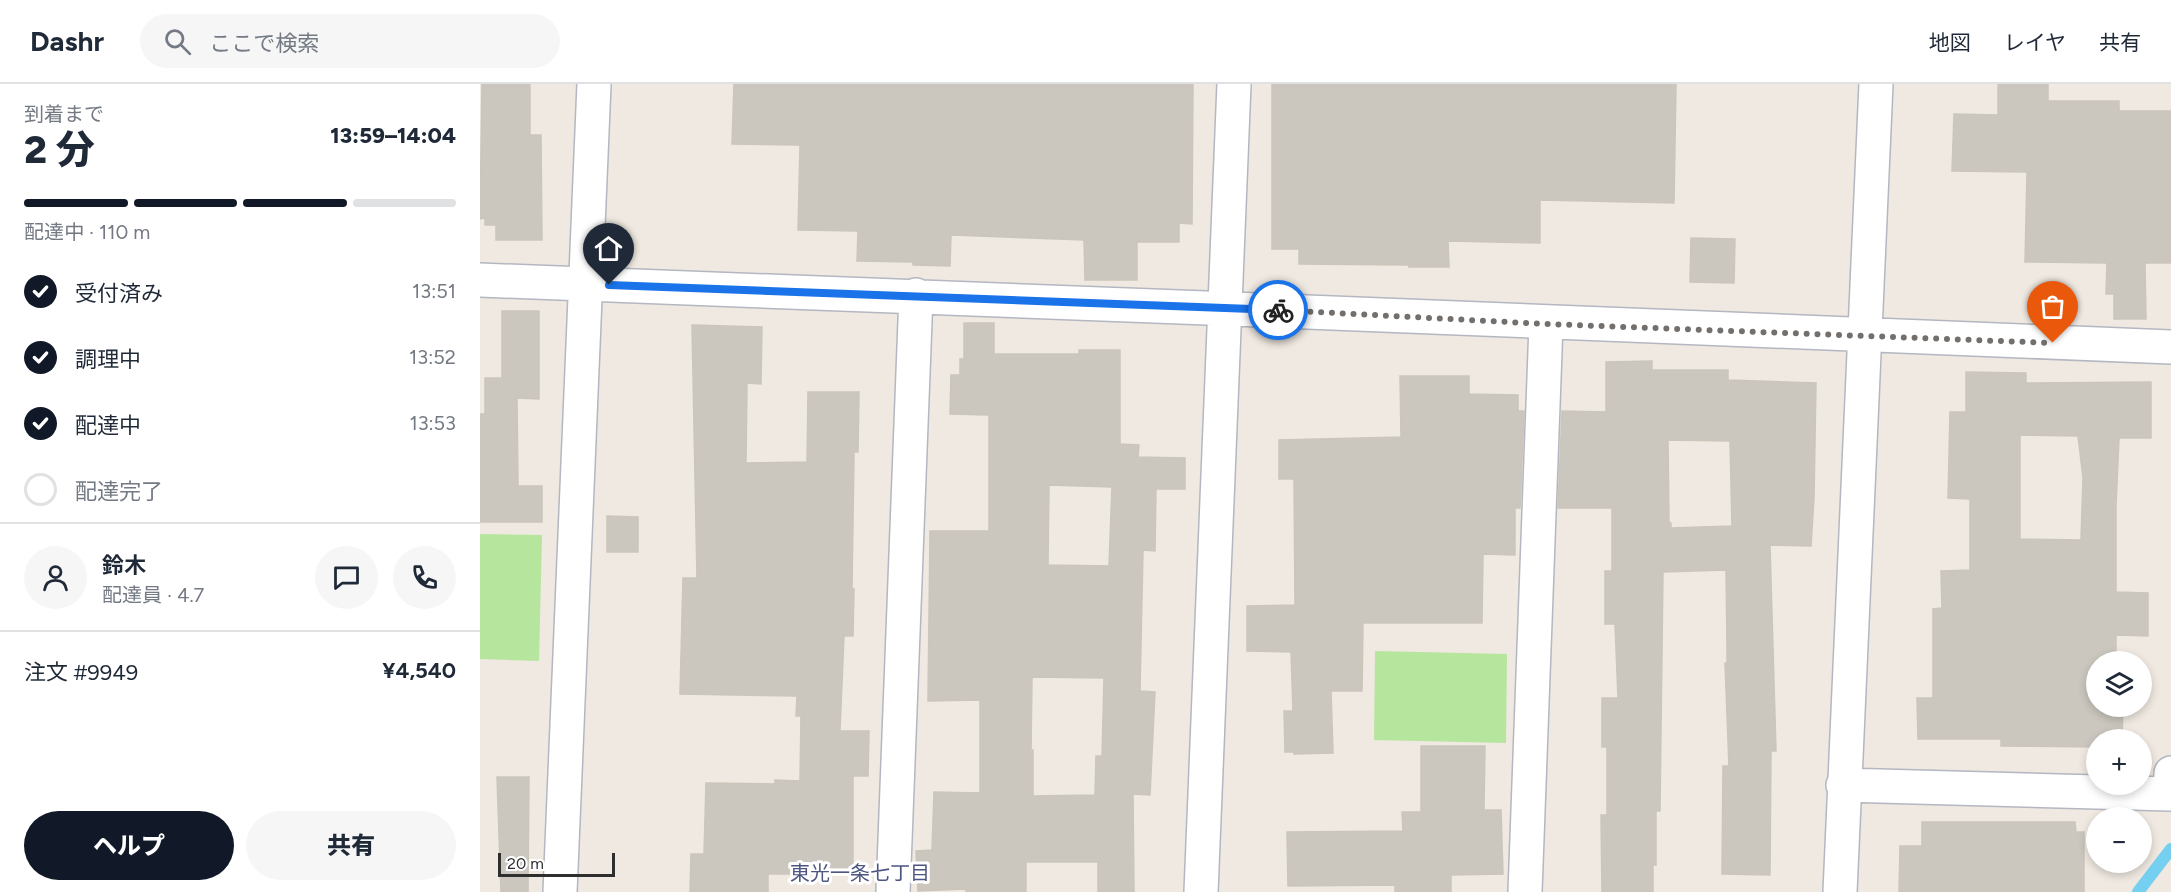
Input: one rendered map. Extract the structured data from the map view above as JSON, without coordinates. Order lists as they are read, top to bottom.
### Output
{
  "districts": ["東光一条七丁目"],
  "scale_bar": "20 m",
  "page": {
    "header": "Dashr",
    "search": "ここで検索",
    "nav": ["地図", "レイヤ", "共有"],
    "heading": ["2 分", "到着まで", "13:59–14:04"],
    "panel": [
      "鈴木",
      "配達員 · 4.7",
      "注文 #9949",
      "¥4,540"
    ],
    "bar": "配達中 · 110 m",
    "list": [
      ["受付済み", "13:51"],
      ["調理中", "13:52"],
      ["配達中", "13:53"],
      "配達完了"
    ],
    "map_buttons": ["+", "−"],
    "buttons": ["ヘルプ", "共有"],
    "scale": "20 m"
  }
}
